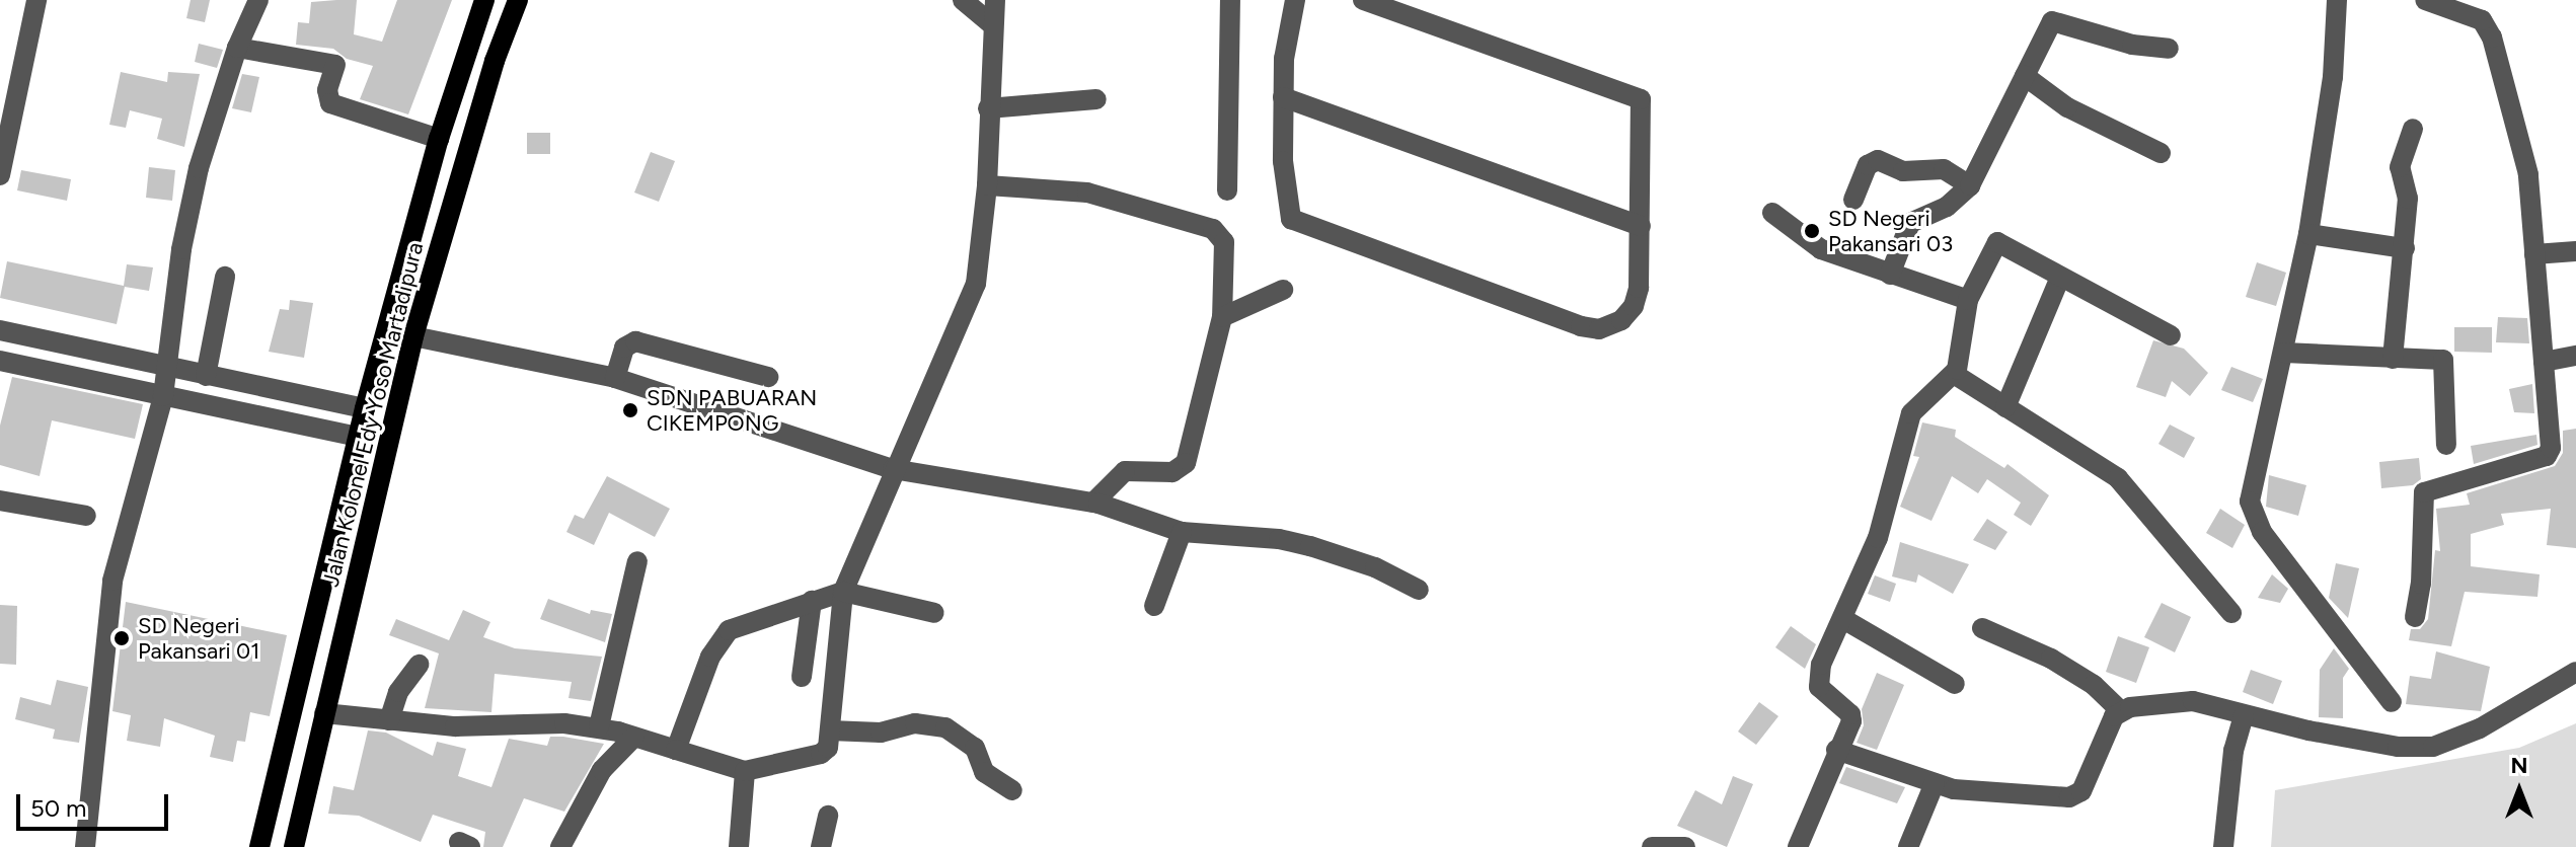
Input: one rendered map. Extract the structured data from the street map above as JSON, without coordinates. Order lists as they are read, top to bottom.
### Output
{
  "streets": {
    "main road": ["Jalan Kolonel Edy Yoso Martadipura"]
  },
  "places": ["SD Negeri Pakansari 03", "SDN PABUARAN CIKEMPONG", "SD Negeri Pakansari 01"],
  "scale_bar": "50 m",
  "north": "top"
}
